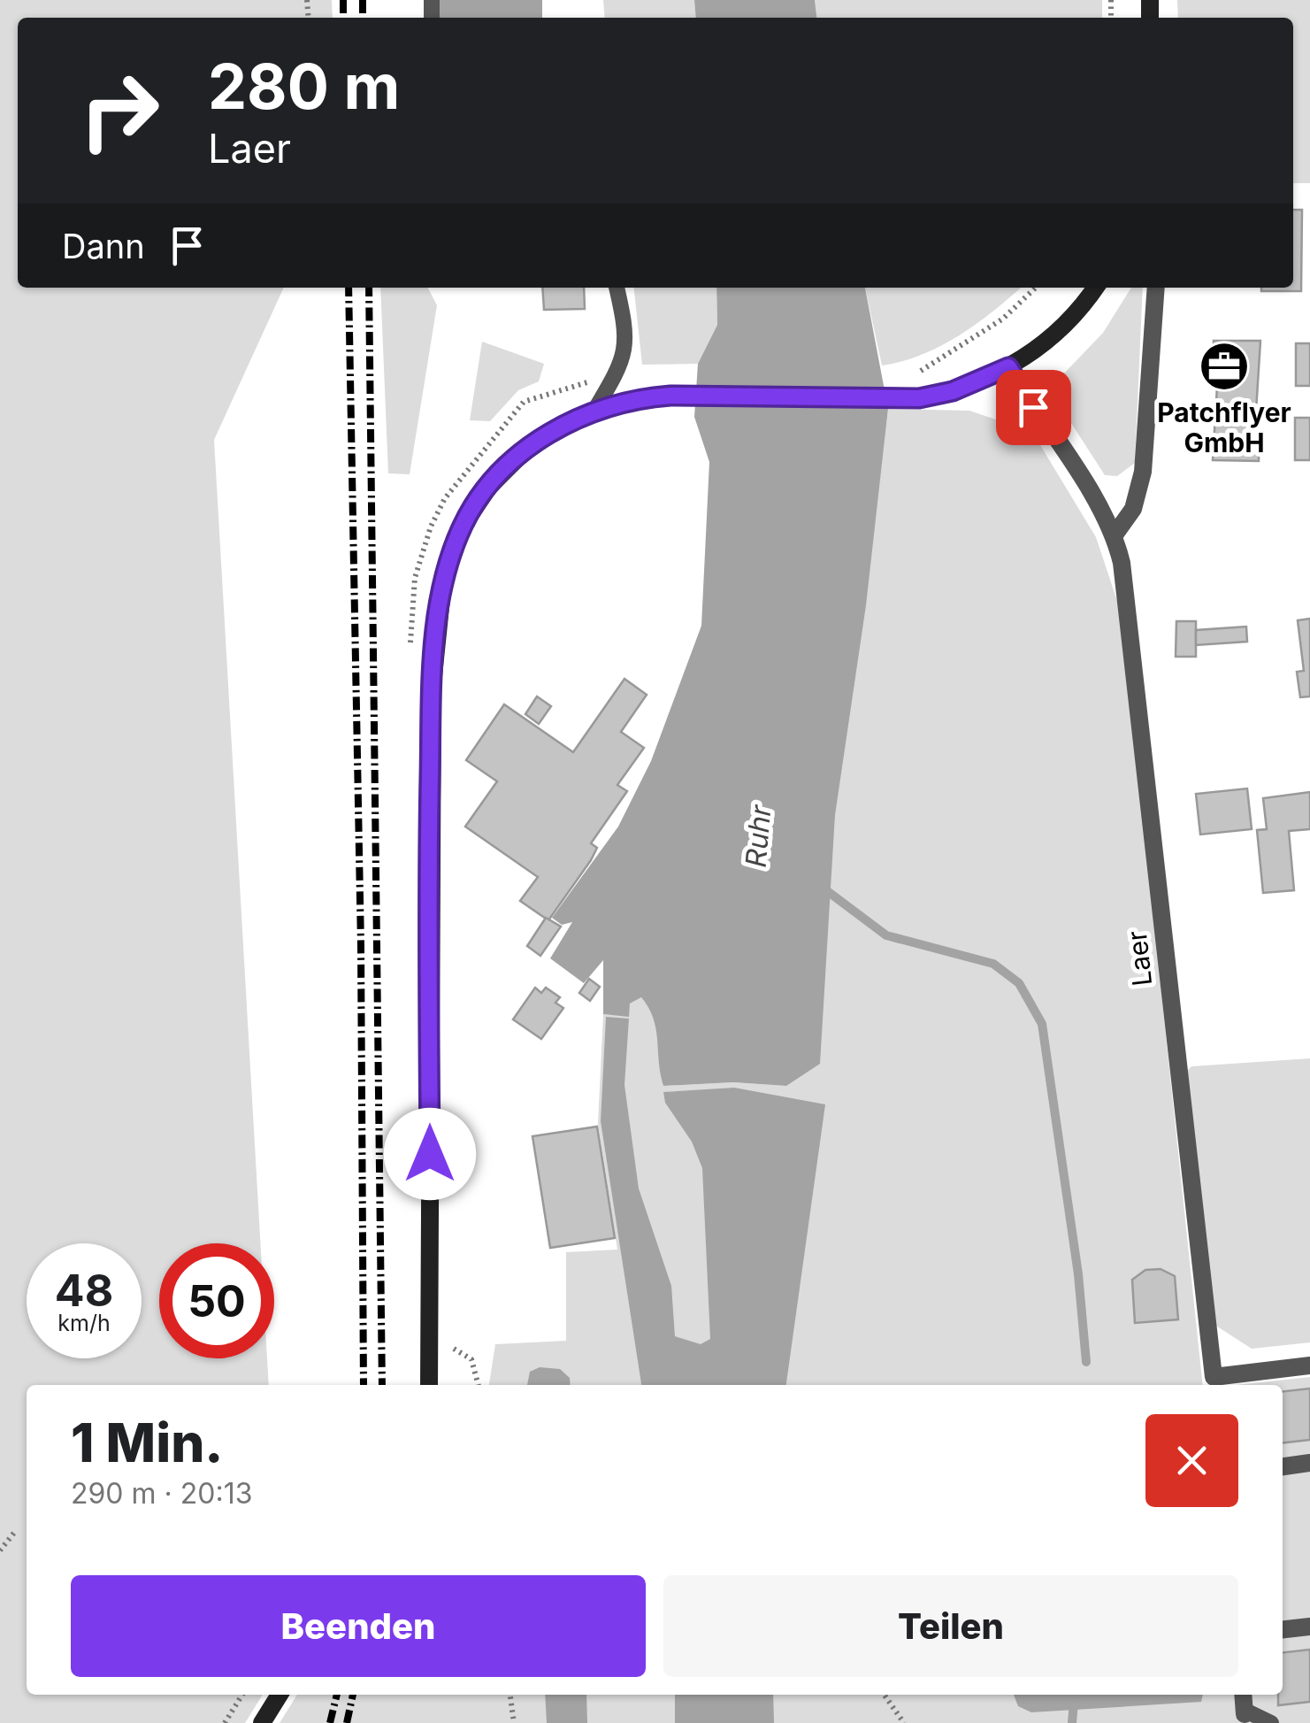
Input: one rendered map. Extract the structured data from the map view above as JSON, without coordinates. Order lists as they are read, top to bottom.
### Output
{
  "streets": {
    "street": ["Laer"]
  },
  "water": ["Ruhr"],
  "places": {
    "office": ["Patchflyer GmbH"]
  },
  "page": {
    "turn": ["280 m", "Laer"],
    "then": "Dann",
    "speed": "48 km/h",
    "limit": "50",
    "heading": ["1 Min.", "290 m · 20:13"],
    "buttons": ["Beenden", "Teilen"]
  }
}
